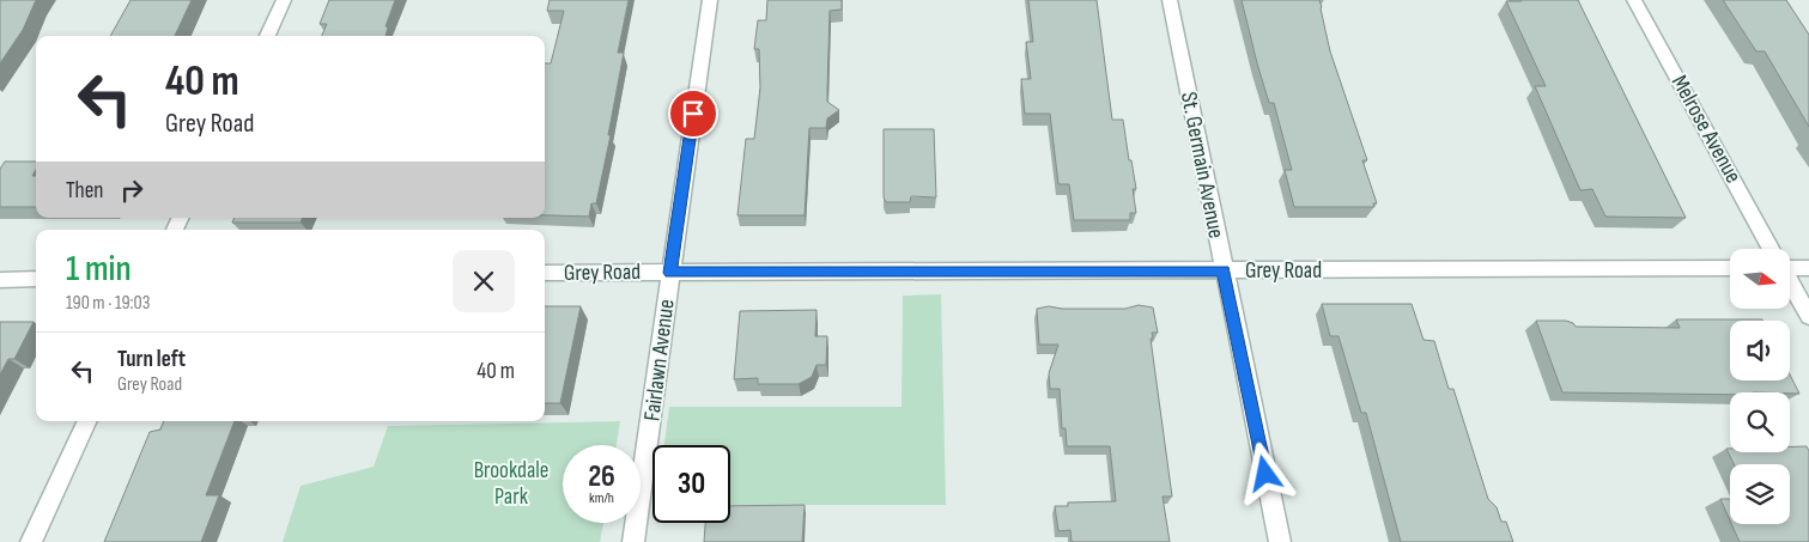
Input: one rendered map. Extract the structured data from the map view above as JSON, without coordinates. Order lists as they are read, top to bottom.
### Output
{
  "streets": {
    "street": [
      "Melrose Avenue",
      "St. Germain Avenue",
      "Grey Road",
      "Fairlawn Avenue"
    ]
  },
  "crossings": [
    ["St. Germain Avenue", "Grey Road"],
    ["Grey Road", "Fairlawn Avenue"]
  ],
  "parks": ["Brookdale Park"],
  "north": "right",
  "page": {
    "turn": ["40 m", "Grey Road"],
    "then": "Then",
    "heading": ["1 min", "190 m · 19:03"],
    "list": [
      {
        "name": "Turn left",
        "note": "Grey Road",
        "value": "40 m"
      }
    ],
    "speed": "26 km/h",
    "limit": "30"
  }
}
